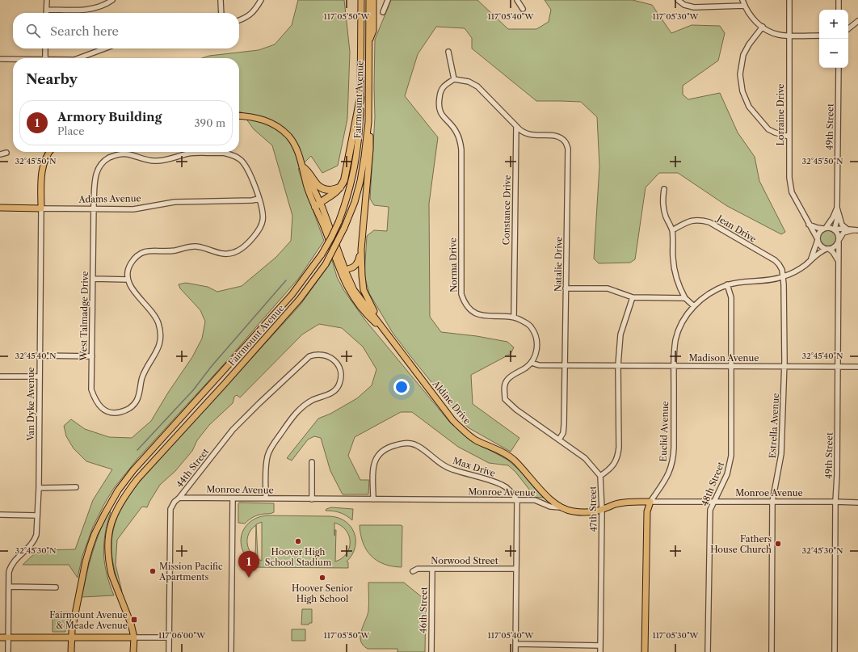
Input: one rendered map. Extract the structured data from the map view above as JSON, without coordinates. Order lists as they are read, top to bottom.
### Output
{
  "streets": {
    "main road": [
      "Fairmount Avenue",
      "Adams Avenue",
      "Aldine Drive",
      "Van Dyke Avenue",
      "Euclid Avenue",
      "Monroe Avenue"
    ],
    "street": [
      "Lorraine Drive",
      "49th Street",
      "Constance Drive",
      "Jean Drive",
      "Natalie Drive",
      "Norma Drive",
      "West Talmadge Drive",
      "Madison Avenue",
      "Estrella Avenue",
      "Max Drive",
      "44th Street",
      "48th Street",
      "47th Street",
      "Norwood Street",
      "46th Street"
    ]
  },
  "crossings": [
    ["Lorraine Drive", "49th Street"],
    ["49th Street", "Madison Avenue"],
    ["49th Street", "Monroe Avenue"],
    ["Adams Avenue", "West Talmadge Drive"],
    ["Adams Avenue", "Van Dyke Avenue"],
    ["Constance Drive", "Natalie Drive"],
    ["Constance Drive", "Norma Drive"],
    ["Jean Drive", "Estrella Avenue"],
    ["Natalie Drive", "Madison Avenue"],
    ["Norma Drive", "Madison Avenue"],
    ["Madison Avenue", "Estrella Avenue"],
    ["Madison Avenue", "Euclid Avenue"],
    ["Madison Avenue", "48th Street"],
    ["Madison Avenue", "47th Street"],
    ["Aldine Drive", "Monroe Avenue"],
    ["Estrella Avenue", "Monroe Avenue"],
    ["Euclid Avenue", "Monroe Avenue"],
    ["Max Drive", "Monroe Avenue"],
    ["44th Street", "Monroe Avenue"],
    ["48th Street", "Monroe Avenue"],
    ["Monroe Avenue", "47th Street"],
    ["Norwood Street", "46th Street"]
  ],
  "places": {
    "other": [
      "Hoover High School Stadium",
      "Fathers House Church",
      "Mission Pacific Apartments",
      "Hoover Senior High School"
    ],
    "transit": ["Fairmount Avenue & Meade Avenue"]
  },
  "page": {
    "map_buttons": ["+", "−"],
    "search": "Search here",
    "heading": "Nearby",
    "list": [
      {
        "mark": "1",
        "name": "Armory Building",
        "note": "Place",
        "value": "390 m"
      }
    ],
    "pins": "1"
  },
  "coordinates": [
    "117°05'50\"W",
    "117°05'40\"W",
    "117°05'30\"W",
    "32°45'50\"N",
    "32°45'40\"N",
    "32°45'30\"N",
    "117°06'00\"W"
  ]
}
